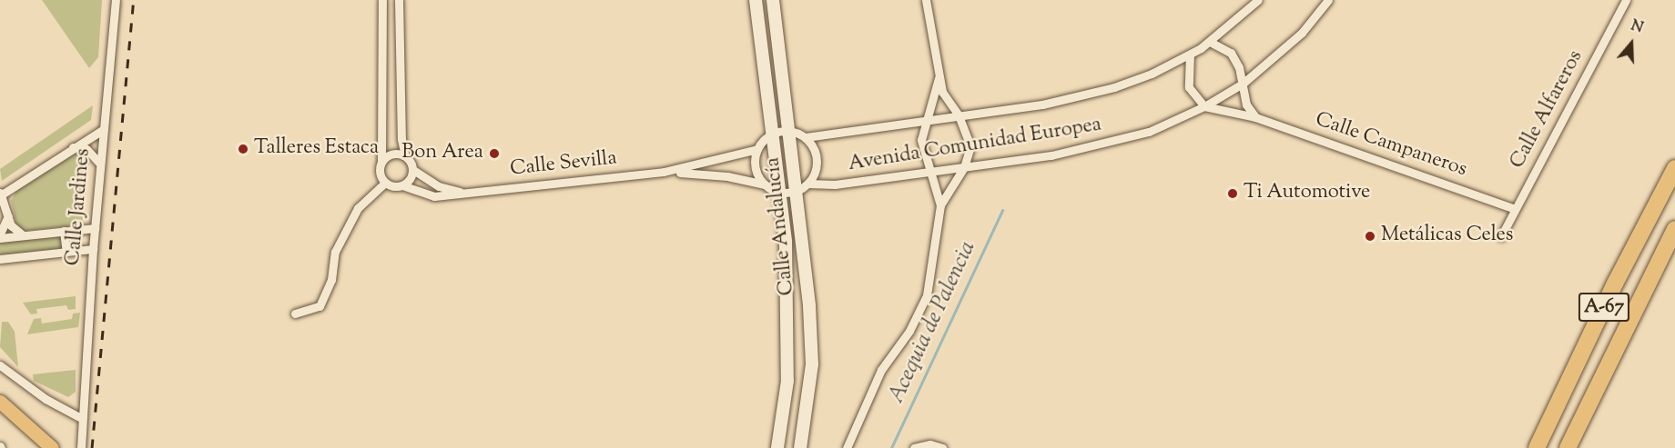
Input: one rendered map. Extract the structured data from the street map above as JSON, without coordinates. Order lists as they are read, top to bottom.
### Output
{
  "streets": {
    "highway": ["A-67"],
    "main road": ["Calle Andalucía"],
    "street": [
      "Calle Alfareros",
      "Avenida Comunidad Europea",
      "Calle Campaneros",
      "Calle Sevilla",
      "Calle Jardines"
    ]
  },
  "crossings": [
    ["Calle Alfareros", "Calle Campaneros"],
    ["Avenida Comunidad Europea", "Calle Campaneros"],
    ["Calle Sevilla", "Calle Andalucía"]
  ],
  "water": ["Acequia de Palencia"],
  "places": [
    "Talleres Estaca",
    "Bon Area",
    "Ti Automotive",
    "Metálicas Celes"
  ],
  "north": "top"
}
